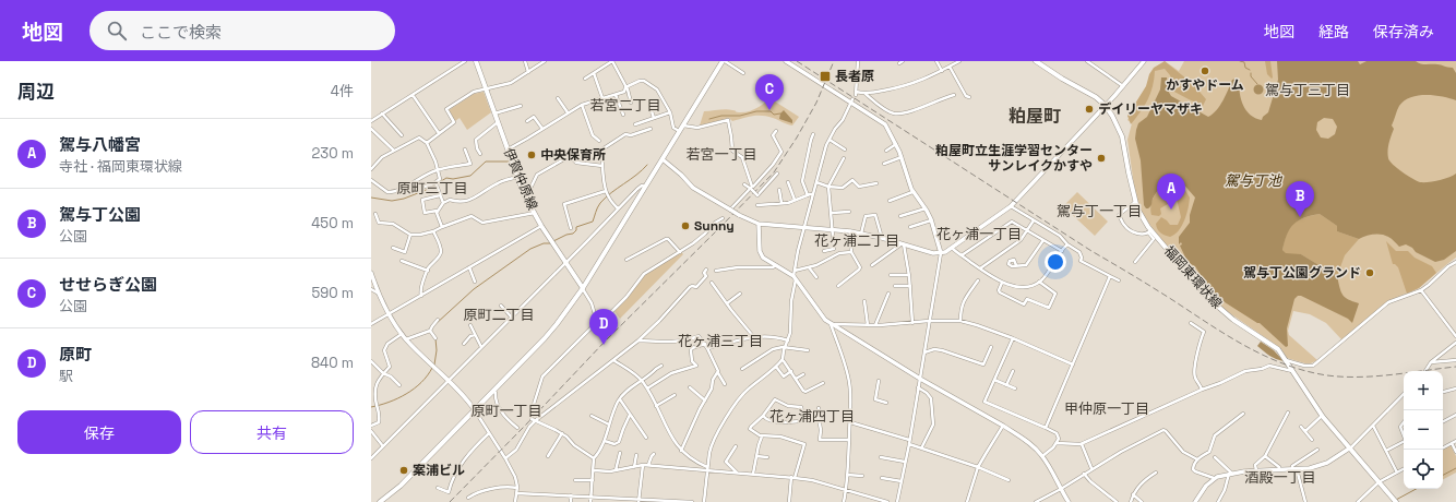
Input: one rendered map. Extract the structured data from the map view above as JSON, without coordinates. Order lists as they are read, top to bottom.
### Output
{
  "streets": {
    "main road": ["伊賀仲原線", "福岡東環状線"]
  },
  "districts": [
    "駕与丁三丁目",
    "若宮二丁目",
    "粕屋町",
    "若宮一丁目",
    "原町三丁目",
    "駕与丁一丁目",
    "花ヶ浦一丁目",
    "花ヶ浦二丁目",
    "原町二丁目",
    "花ヶ浦三丁目",
    "甲仲原一丁目",
    "原町一丁目",
    "花ヶ浦四丁目",
    "酒殿一丁目"
  ],
  "water": ["駕与丁池"],
  "places": {
    "other": [
      "かすやドーム",
      "デイリーヤマザキ",
      "中央保育所",
      "粕屋町立生涯学習センター サンレイクかすや",
      "Sunny",
      "駕与丁公園グランド",
      "案浦ビル"
    ],
    "transit": ["長者原"]
  },
  "page": {
    "header": "地図",
    "search": "ここで検索",
    "nav": ["地図", "経路", "保存済み"],
    "heading": ["周辺", "4件"],
    "pins": [
      "C",
      "A",
      "B",
      "D"
    ],
    "list": [
      {
        "mark": "A",
        "name": "駕与八幡宮",
        "note": "寺社 · 福岡東環状線",
        "value": "230 m"
      },
      {
        "mark": "B",
        "name": "駕与丁公園",
        "note": "公園",
        "value": "450 m"
      },
      {
        "mark": "C",
        "name": "せせらぎ公園",
        "note": "公園",
        "value": "590 m"
      },
      {
        "mark": "D",
        "name": "原町",
        "note": "駅",
        "value": "840 m"
      }
    ],
    "map_buttons": ["+", "−"],
    "buttons": ["保存", "共有"]
  }
}
